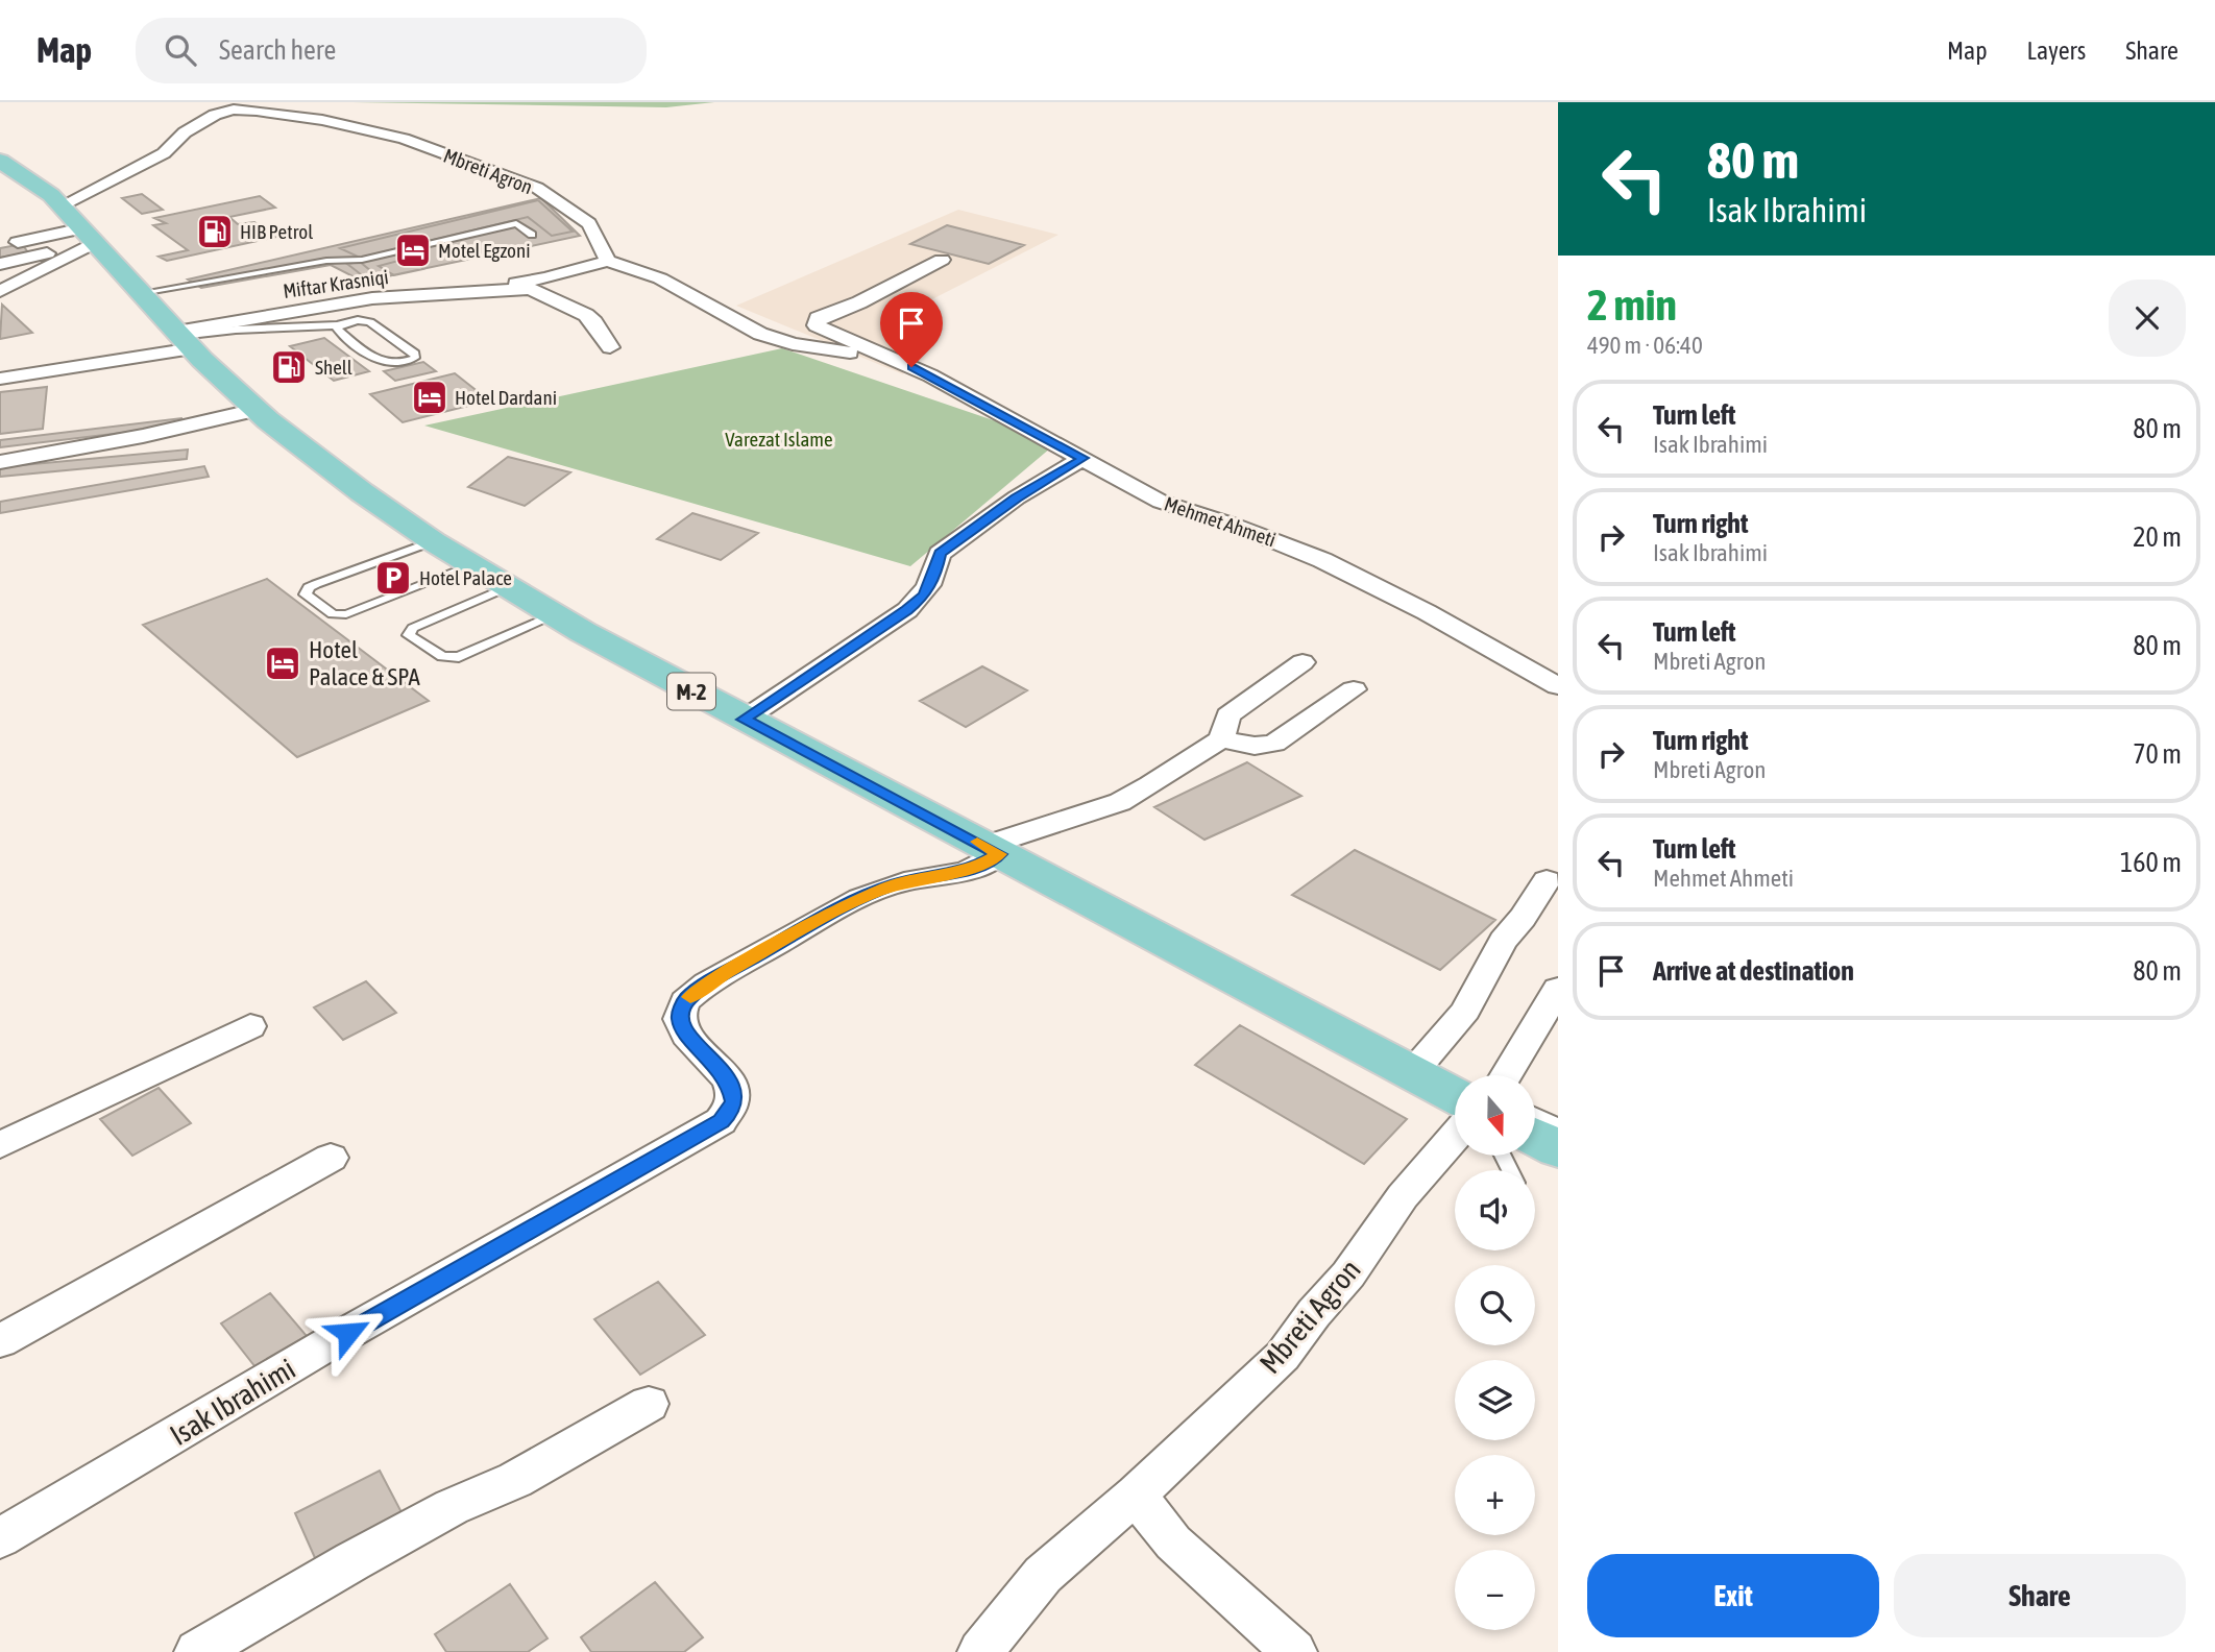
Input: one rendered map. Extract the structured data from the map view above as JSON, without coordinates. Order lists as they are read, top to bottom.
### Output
{
  "streets": {
    "main road": ["M-2"],
    "street": [
      "Mbreti Agron",
      "Miftar Krasniqi",
      "Mehmet Ahmeti",
      "Isak Ibrahimi"
    ]
  },
  "crossings": [
    ["Mbreti Agron", "M-2"],
    ["Miftar Krasniqi", "M-2"],
    ["M-2", "Isak Ibrahimi"]
  ],
  "parks": ["Varezat Islame"],
  "places": {
    "fuel station": ["HIB Petrol", "Shell"],
    "hotel": ["Motel Egzoni", "Hotel Dardani", "Hotel Palace & SPA"],
    "parking": ["Hotel Palace"]
  },
  "north": "bottom",
  "page": {
    "header": "Map",
    "search": "Search here",
    "nav": ["Map", "Layers", "Share"],
    "turn": ["80 m", "Isak Ibrahimi"],
    "heading": ["2 min", "490 m · 06:40"],
    "list": [
      {
        "name": "Turn left",
        "note": "Isak Ibrahimi",
        "value": "80 m"
      },
      {
        "name": "Turn right",
        "note": "Isak Ibrahimi",
        "value": "20 m"
      },
      {
        "name": "Turn left",
        "note": "Mbreti Agron",
        "value": "80 m"
      },
      {
        "name": "Turn right",
        "note": "Mbreti Agron",
        "value": "70 m"
      },
      {
        "name": "Turn left",
        "note": "Mehmet Ahmeti",
        "value": "160 m"
      },
      {
        "name": "Arrive at destination",
        "value": "80 m"
      }
    ],
    "map_buttons": ["+", "−"],
    "buttons": ["Exit", "Share"]
  }
}
